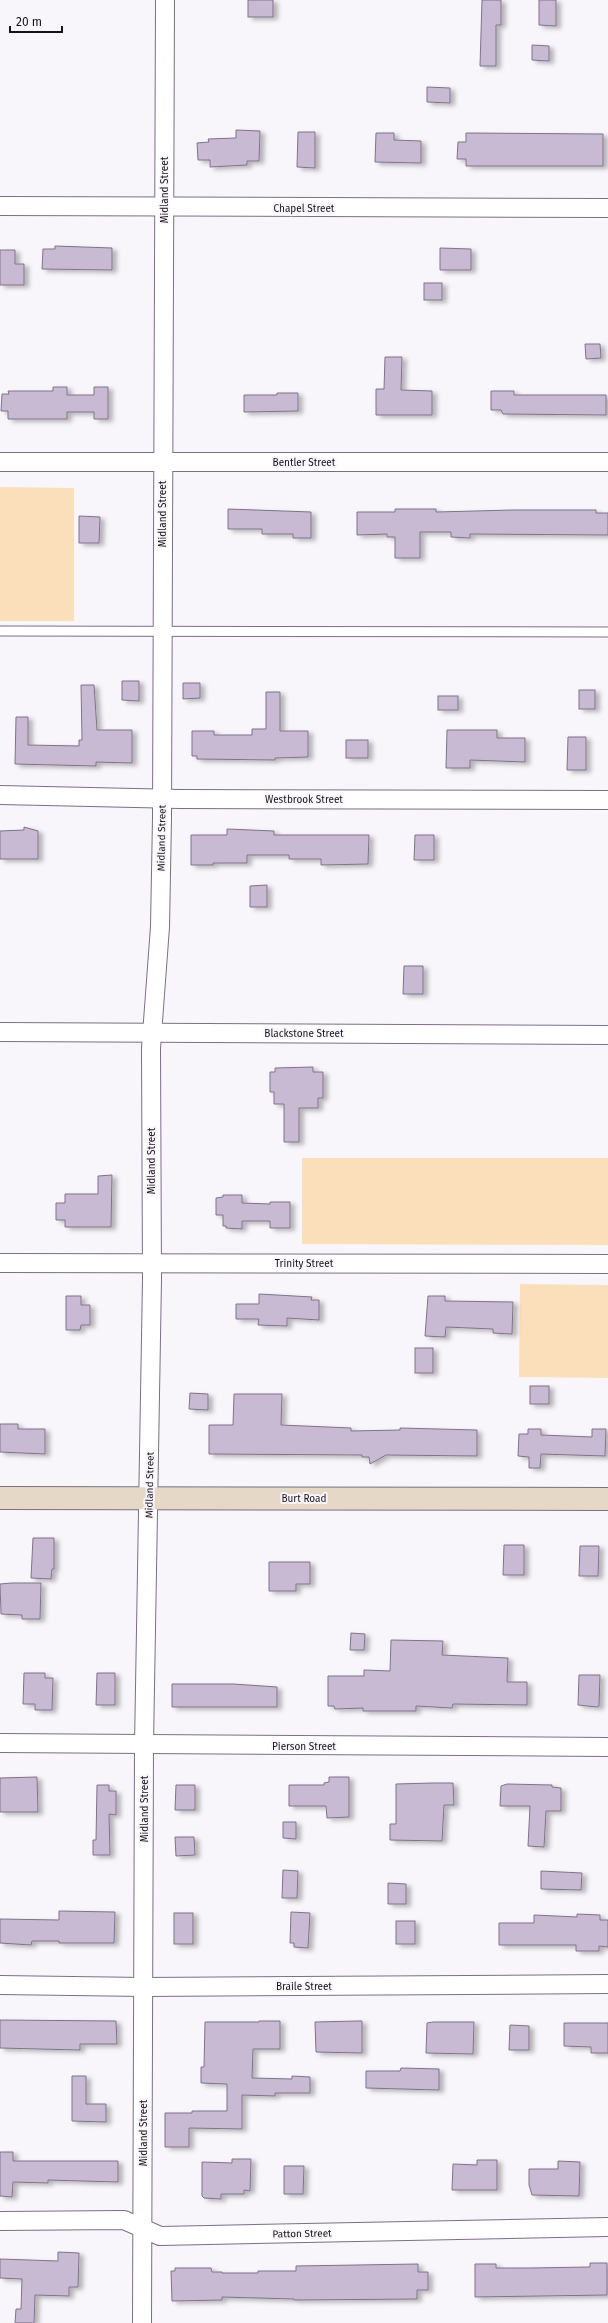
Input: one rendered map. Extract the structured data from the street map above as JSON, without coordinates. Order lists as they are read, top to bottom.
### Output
{
  "streets": {
    "street": [
      "Midland Street",
      "Chapel Street",
      "Bentler Street",
      "Westbrook Street",
      "Blackstone Street",
      "Trinity Street",
      "Burt Road",
      "Pierson Street",
      "Braile Street",
      "Patton Street"
    ]
  },
  "crossings": [
    ["Midland Street", "Chapel Street"],
    ["Midland Street", "Bentler Street"],
    ["Midland Street", "Westbrook Street"],
    ["Midland Street", "Blackstone Street"],
    ["Midland Street", "Trinity Street"],
    ["Midland Street", "Burt Road"],
    ["Midland Street", "Pierson Street"],
    ["Midland Street", "Braile Street"],
    ["Midland Street", "Patton Street"]
  ],
  "scale_bar": "20 m"
}
